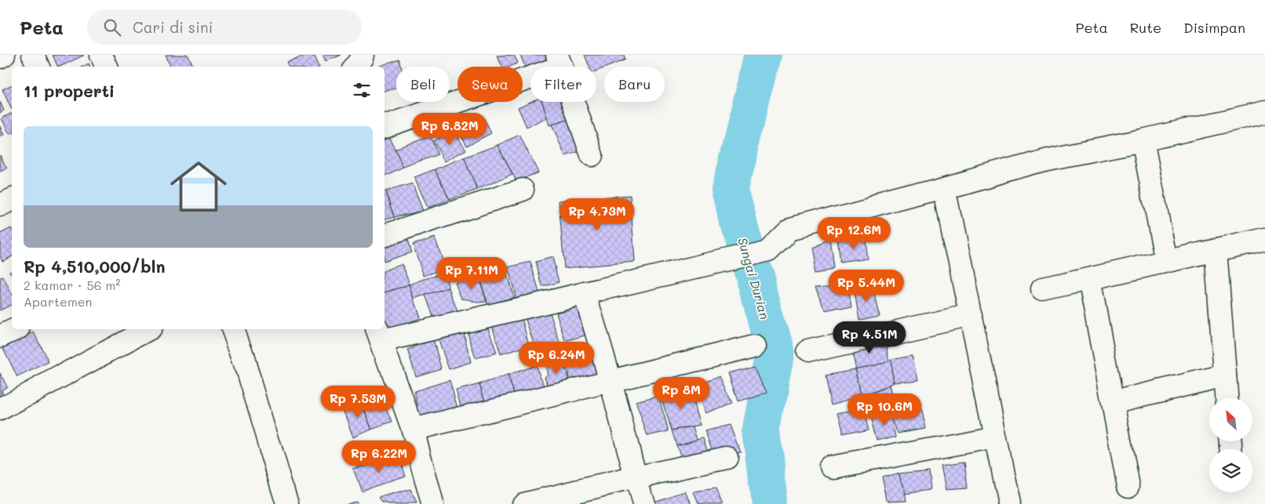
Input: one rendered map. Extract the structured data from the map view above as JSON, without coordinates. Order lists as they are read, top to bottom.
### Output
{
  "water": ["Sungai Durian"],
  "north": "top left",
  "page": {
    "header": "Peta",
    "search": "Cari di sini",
    "nav": ["Peta", "Rute", "Disimpan"],
    "chip": [
      "Beli",
      "Sewa",
      "Filter",
      "Baru"
    ],
    "heading": "11 properti",
    "price": [
      "Rp 6.82M",
      "Rp 4.73M",
      "Rp 12.6M",
      "Rp 7.11M",
      "Rp 5.44M",
      "Rp 4.51M",
      "Rp 6.24M",
      "Rp 8M",
      "Rp 7.53M",
      "Rp 10.6M",
      "Rp 6.22M"
    ],
    "list": [
      {
        "name": "Rp 4,510,000/bln",
        "note": "2 kamar · 56 m² · Apartemen"
      }
    ]
  }
}
